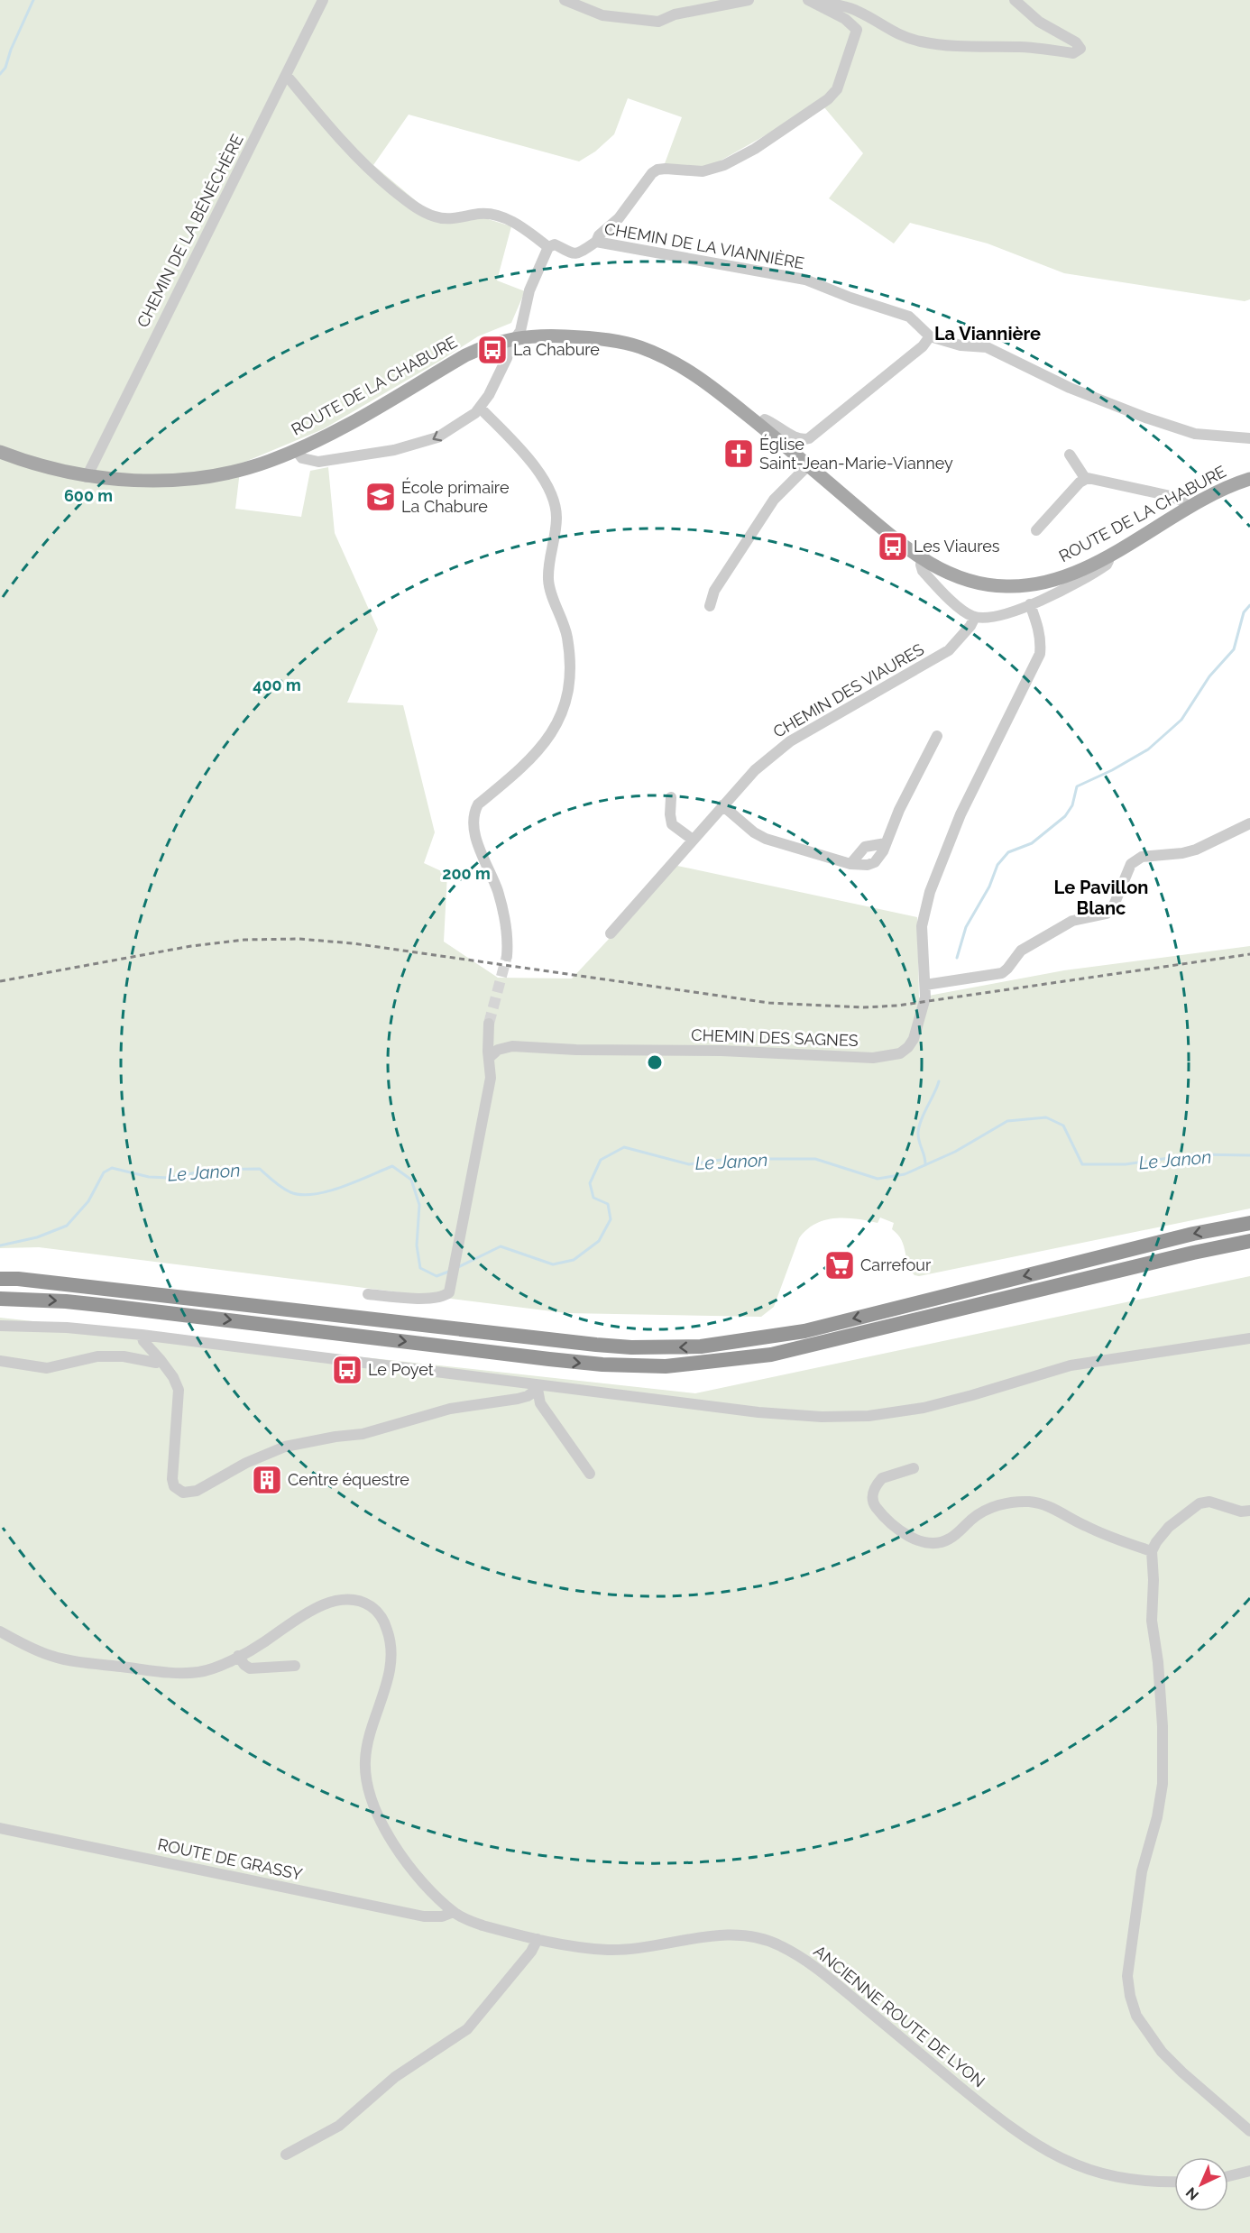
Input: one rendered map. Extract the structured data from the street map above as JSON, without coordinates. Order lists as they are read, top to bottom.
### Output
{
  "streets": {
    "main road": ["ROUTE DE LA CHABURE"],
    "street": [
      "CHEMIN DE LA BÉNÉCHÈRE",
      "CHEMIN DE LA VIANNIÈRE",
      "CHEMIN DES VIAURES",
      "CHEMIN DES SAGNES",
      "ROUTE DE GRASSY",
      "ANCIENNE ROUTE DE LYON"
    ]
  },
  "crossings": [
    ["CHEMIN DE LA BÉNÉCHÈRE", "ROUTE DE LA CHABURE"],
    ["ROUTE DE GRASSY", "ANCIENNE ROUTE DE LYON"]
  ],
  "districts": ["La Viannière", "Le Pavillon Blanc"],
  "water": ["Le Janon"],
  "places": {
    "bus stop": ["La Chabure", "Les Viaures", "Le Poyet"],
    "church": ["Église Saint-Jean-Marie-Vianney"],
    "school or university": ["École primaire La Chabure"],
    "supermarket": ["Carrefour"],
    "building": ["Centre équestre"]
  },
  "north": "bottom left",
  "rings": ["600 m", "400 m", "200 m"]
}
